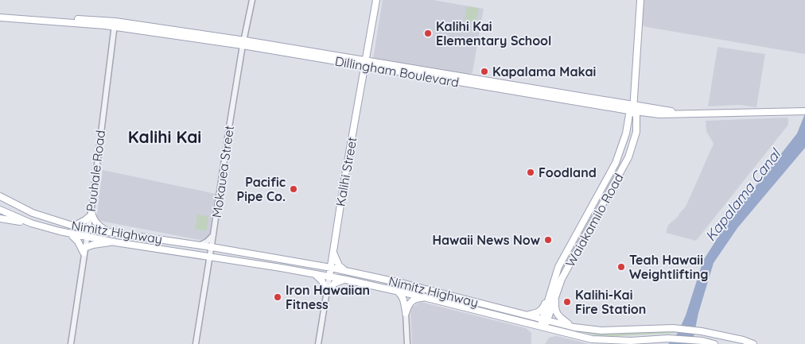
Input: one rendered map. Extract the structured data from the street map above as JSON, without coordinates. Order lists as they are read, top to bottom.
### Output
{
  "streets": {
    "main road": [
      "Dillingham Boulevard",
      "Kalihi Street",
      "Waiakamilo Road",
      "Nimitz Highway"
    ],
    "street": ["Puuhale Road", "Mokauea Street"]
  },
  "crossings": [
    ["Dillingham Boulevard", "Puuhale Road"],
    ["Dillingham Boulevard", "Mokauea Street"],
    ["Dillingham Boulevard", "Kalihi Street"],
    ["Dillingham Boulevard", "Waiakamilo Road"],
    ["Puuhale Road", "Nimitz Highway"],
    ["Mokauea Street", "Nimitz Highway"],
    ["Kalihi Street", "Nimitz Highway"],
    ["Waiakamilo Road", "Nimitz Highway"]
  ],
  "districts": ["Kalihi Kai"],
  "water": ["Kapalama Canal"],
  "places": [
    "Kalihi Kai Elementary School",
    "Kapalama Makai",
    "Foodland",
    "Pacific Pipe Co.",
    "Hawaii News Now",
    "Teah Hawaii Weightlifting",
    "Iron Hawaiian Fitness",
    "Kalihi-Kai Fire Station"
  ]
}
